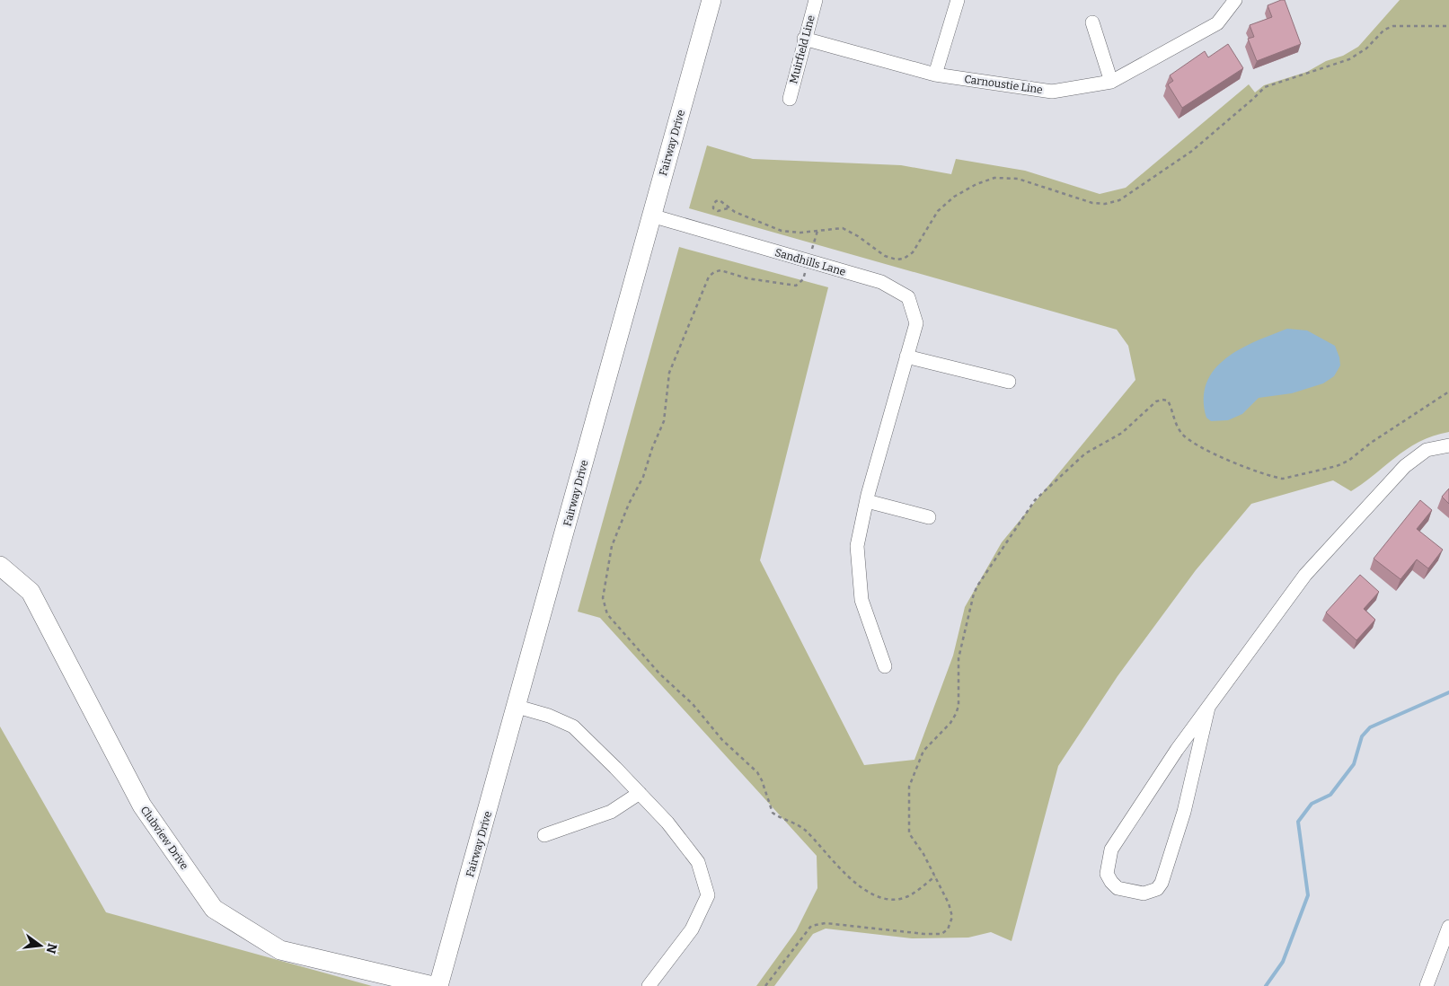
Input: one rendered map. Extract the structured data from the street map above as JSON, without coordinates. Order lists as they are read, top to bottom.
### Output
{
  "streets": {
    "main road": ["Fairway Drive", "Clubview Drive"],
    "street": ["Muirfield Line", "Carnoustie Line", "Sandhills Lane"]
  },
  "crossings": [
    ["Muirfield Line", "Carnoustie Line"],
    ["Fairway Drive", "Sandhills Lane"]
  ],
  "north": "right"
}
